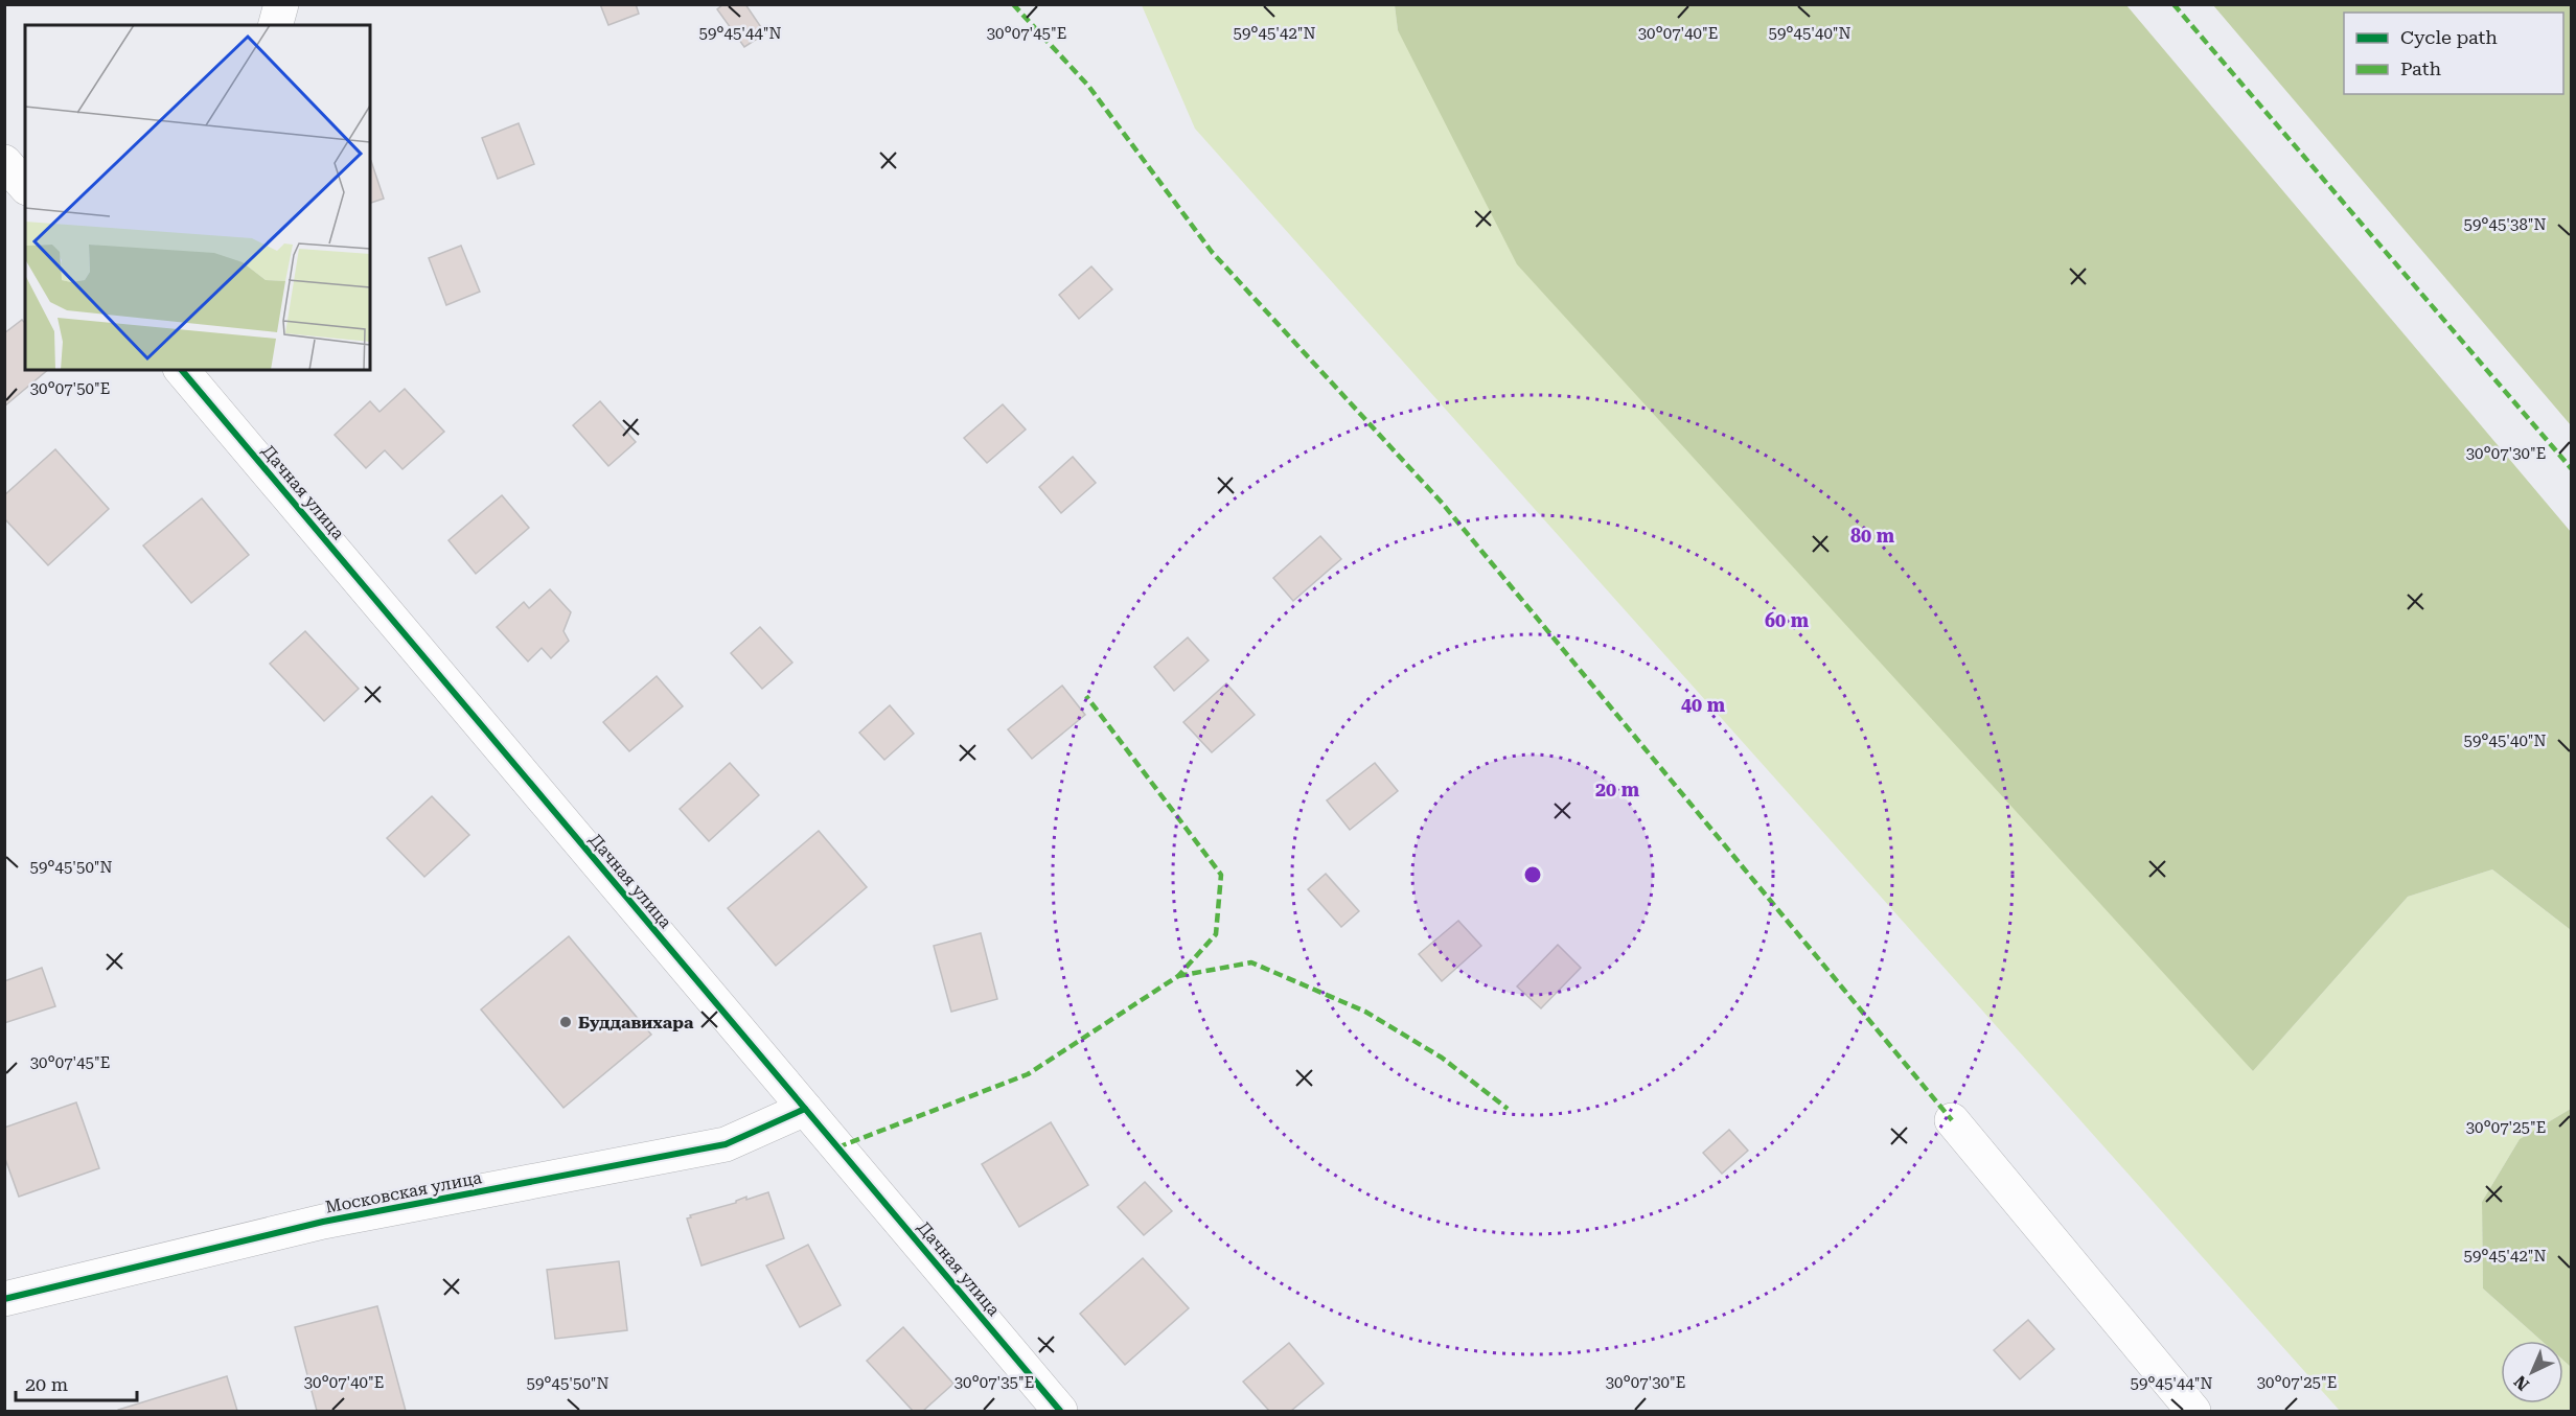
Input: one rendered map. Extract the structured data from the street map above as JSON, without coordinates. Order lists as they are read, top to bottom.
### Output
{
  "streets": {
    "street": ["Дачная улица", "Московская улица"]
  },
  "crossings": [
    ["Дачная улица", "Московская улица"]
  ],
  "places": ["Буддавихара"],
  "legend": ["Cycle path", "Path"],
  "scale_bar": "20 m",
  "north": "bottom left",
  "coordinates": [
    "59°45'44\"N",
    "59°45'42\"N",
    "59°45'40\"N",
    "30°07'40\"E",
    "30°07'45\"E",
    "59°45'38\"N",
    "30°07'50\"E",
    "30°07'30\"E",
    "59°45'50\"N",
    "30°07'25\"E",
    "30°07'35\"E"
  ],
  "rings": [
    "80 m",
    "60 m",
    "40 m",
    "20 m"
  ]
}
